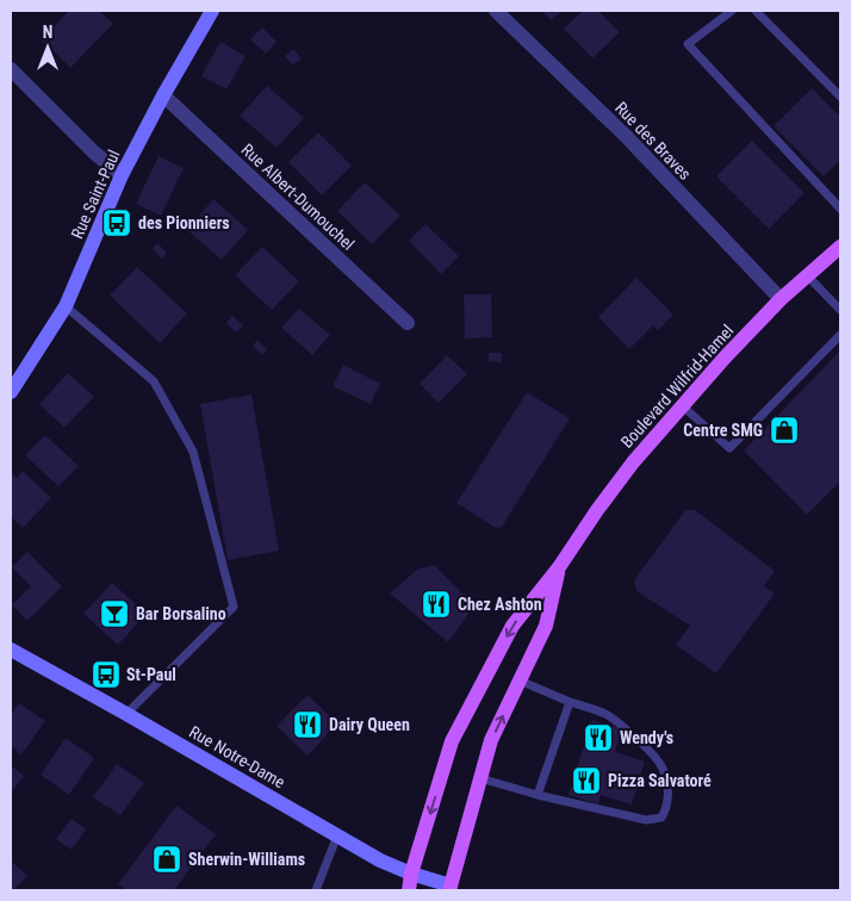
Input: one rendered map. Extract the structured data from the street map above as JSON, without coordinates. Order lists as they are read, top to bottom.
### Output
{
  "streets": {
    "main road": ["Boulevard Wilfrid-Hamel"],
    "street": [
      "Rue des Braves",
      "Rue Saint-Paul",
      "Rue Albert-Dumouchel",
      "Rue Notre-Dame"
    ]
  },
  "crossings": [
    ["Rue des Braves", "Boulevard Wilfrid-Hamel"],
    ["Rue Saint-Paul", "Rue Albert-Dumouchel"],
    ["Boulevard Wilfrid-Hamel", "Rue Notre-Dame"]
  ],
  "places": {
    "bus stop": ["des Pionniers", "St-Paul"],
    "shop": ["Centre SMG", "Sherwin-Williams"],
    "restaurant": [
      "Chez Ashton",
      "Dairy Queen",
      "Wendy's",
      "Pizza Salvatoré"
    ],
    "bar": ["Bar Borsalino"]
  },
  "north": "top"
}
